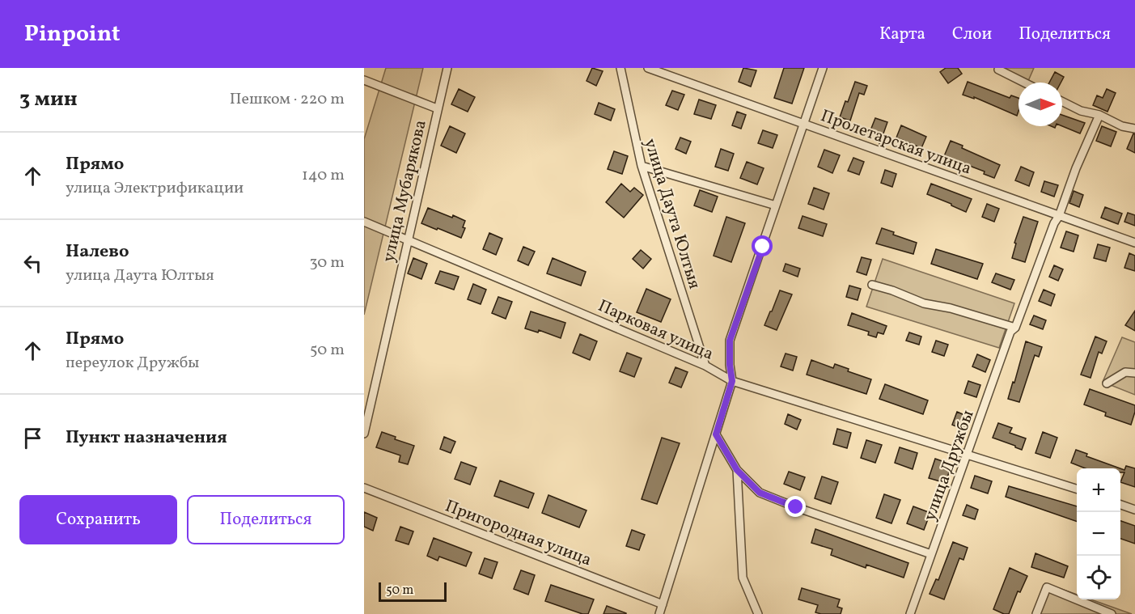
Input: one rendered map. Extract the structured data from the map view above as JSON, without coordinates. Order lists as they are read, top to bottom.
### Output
{
  "streets": {
    "street": [
      "Пролетарская улица",
      "улица Мубарякова",
      "улица Даута Юлтыя",
      "Парковая улица",
      "улица Дружбы",
      "Пригородная улица"
    ]
  },
  "crossings": [
    ["Пролетарская улица", "улица Дружбы"],
    ["улица Мубарякова", "Парковая улица"],
    ["улица Даута Юлтыя", "Парковая улица"],
    ["Парковая улица", "улица Дружбы"]
  ],
  "scale_bar": "50 m",
  "north": "right",
  "page": {
    "header": "Pinpoint",
    "nav": ["Карта", "Слои", "Поделиться"],
    "heading": ["3 мин", "Пешком · 220 m"],
    "list": [
      ["Прямо", "улица Электрификации", "140 m"],
      ["Налево", "улица Даута Юлтыя", "30 m"],
      ["Прямо", "переулок Дружбы", "50 m"],
      "Пункт назначения"
    ],
    "map_buttons": ["+", "−"],
    "buttons": ["Сохранить", "Поделиться"],
    "scale": "50 m"
  }
}
